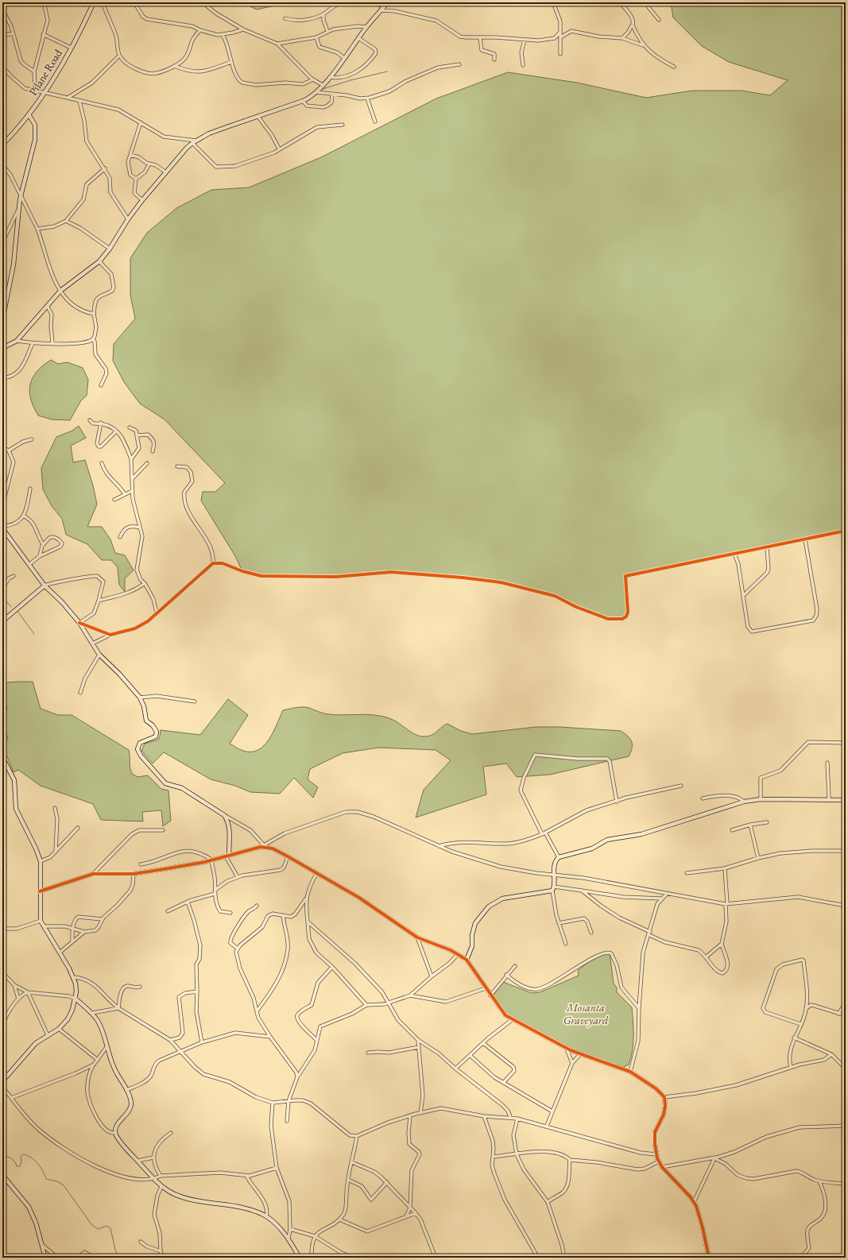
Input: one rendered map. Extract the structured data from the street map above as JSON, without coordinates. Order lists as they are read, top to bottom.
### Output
{
  "streets": {
    "street": ["Pilane Road"]
  },
  "parks": ["Mosanta Graveyard"]
}
